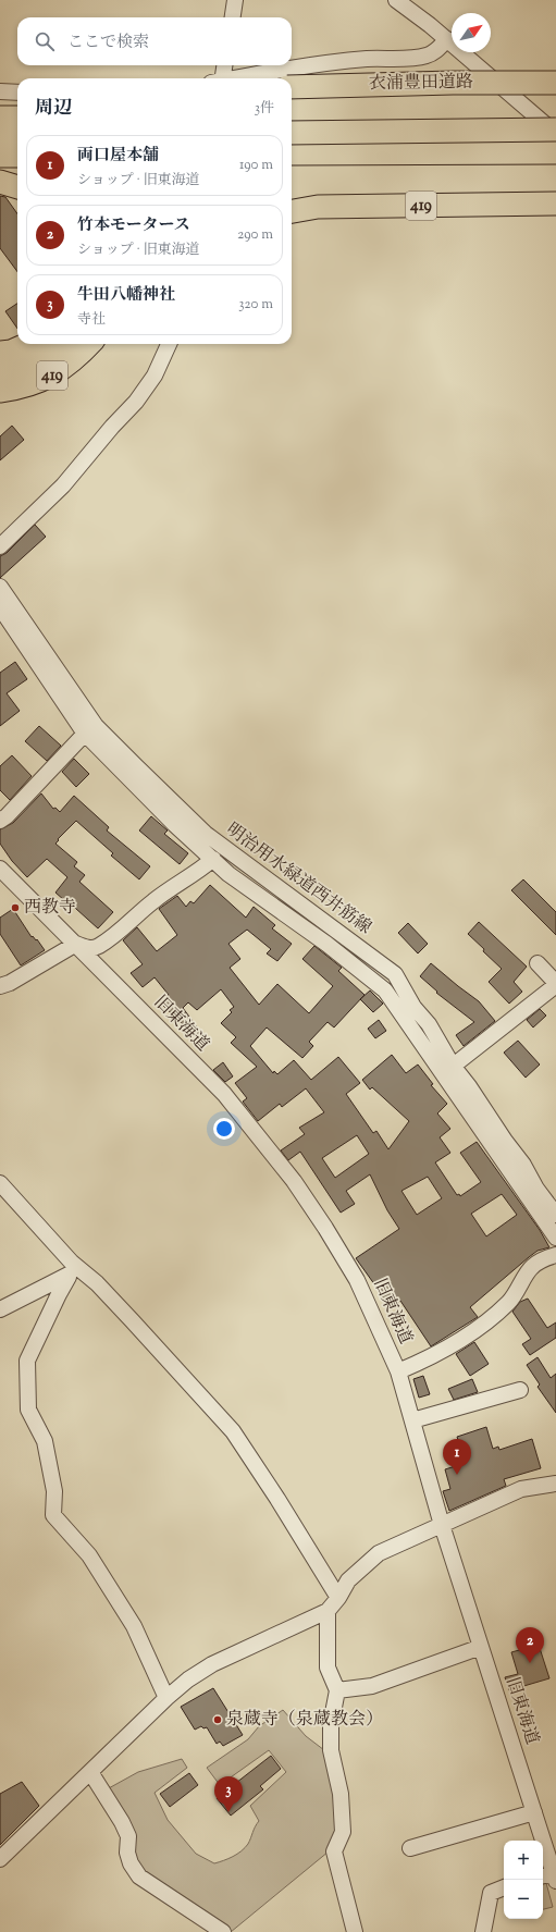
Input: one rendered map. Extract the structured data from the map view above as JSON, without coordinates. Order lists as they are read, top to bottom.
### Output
{
  "streets": {
    "highway": ["衣浦豊田道路", "419"],
    "street": ["明治用水緑道西井筋線", "旧東海道"]
  },
  "places": ["西教寺", "泉蔵寺（泉蔵教会）"],
  "north": "top right",
  "page": {
    "search": "ここで検索",
    "heading": ["周辺", "3件"],
    "list": [
      {
        "mark": "1",
        "name": "両口屋本舗",
        "note": "ショップ · 旧東海道",
        "value": "190 m"
      },
      {
        "mark": "2",
        "name": "竹本モータース",
        "note": "ショップ · 旧東海道",
        "value": "290 m"
      },
      {
        "mark": "3",
        "name": "牛田八幡神社",
        "note": "寺社",
        "value": "320 m"
      }
    ],
    "pins": ["1", "2", "3"],
    "map_buttons": ["+", "−"]
  }
}
